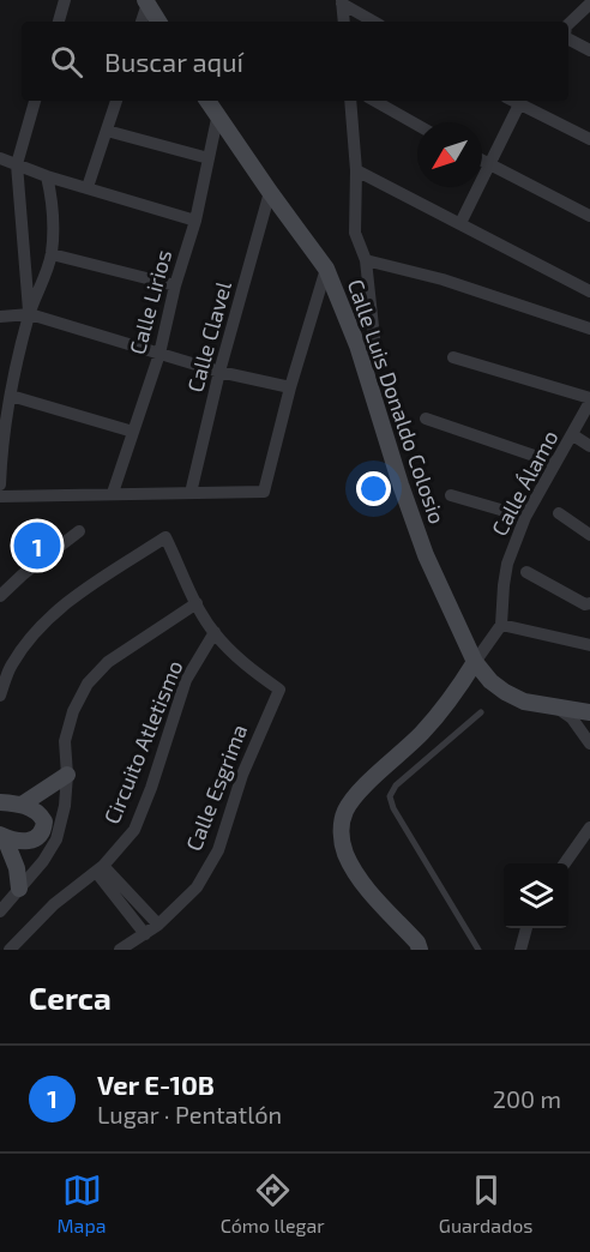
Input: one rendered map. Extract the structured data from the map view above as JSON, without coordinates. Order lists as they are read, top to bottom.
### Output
{
  "streets": {
    "street": [
      "Calle Lirios",
      "Calle Clavel",
      "Calle Luis Donaldo Colosio",
      "Calle Álamo",
      "Circuito Atletismo",
      "Calle Esgrima"
    ]
  },
  "crossings": [
    ["Calle Lirios", "Calle Luis Donaldo Colosio"],
    ["Calle Clavel", "Calle Luis Donaldo Colosio"],
    ["Circuito Atletismo", "Calle Esgrima"]
  ],
  "north": "bottom left",
  "page": {
    "search": "Buscar aquí",
    "pins": "1",
    "heading": "Cerca",
    "list": [
      {
        "mark": "1",
        "name": "Ver E-10B",
        "note": "Lugar · Pentatlón",
        "value": "200 m"
      }
    ],
    "nav": ["Mapa", "Cómo llegar", "Guardados"]
  }
}
